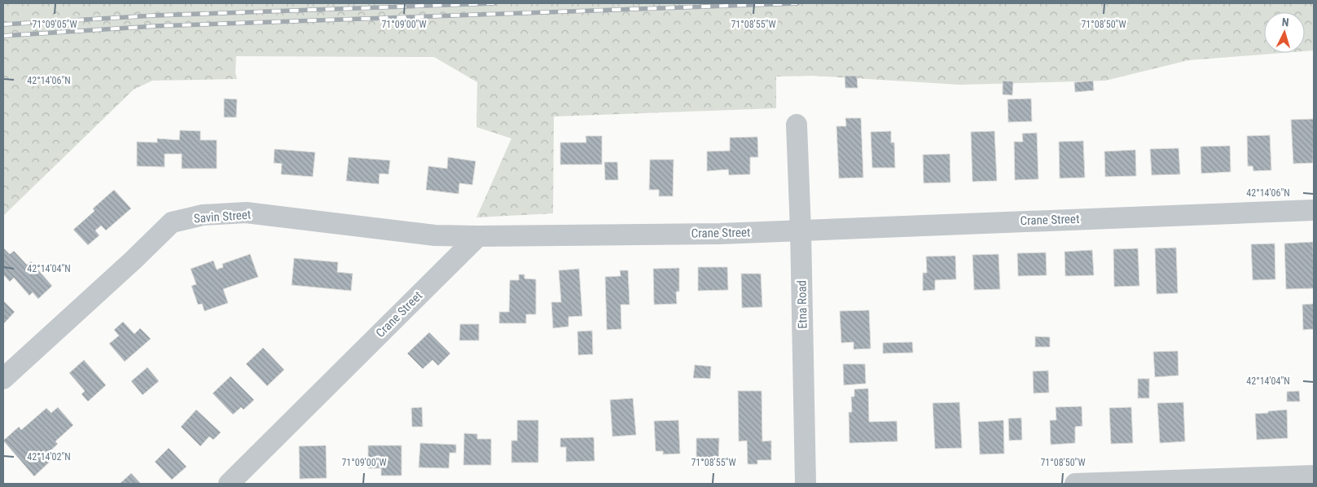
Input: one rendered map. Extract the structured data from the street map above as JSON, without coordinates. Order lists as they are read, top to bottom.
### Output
{
  "streets": {
    "street": ["Savin Street", "Crane Street", "Etna Road"]
  },
  "crossings": [
    ["Savin Street", "Crane Street"],
    ["Crane Street", "Etna Road"]
  ],
  "north": "top",
  "coordinates": [
    "71°09'05\"W",
    "71°09'00\"W",
    "71°08'55\"W",
    "71°08'50\"W",
    "42°14'06\"N",
    "42°14'04\"N",
    "42°14'02\"N"
  ]
}
